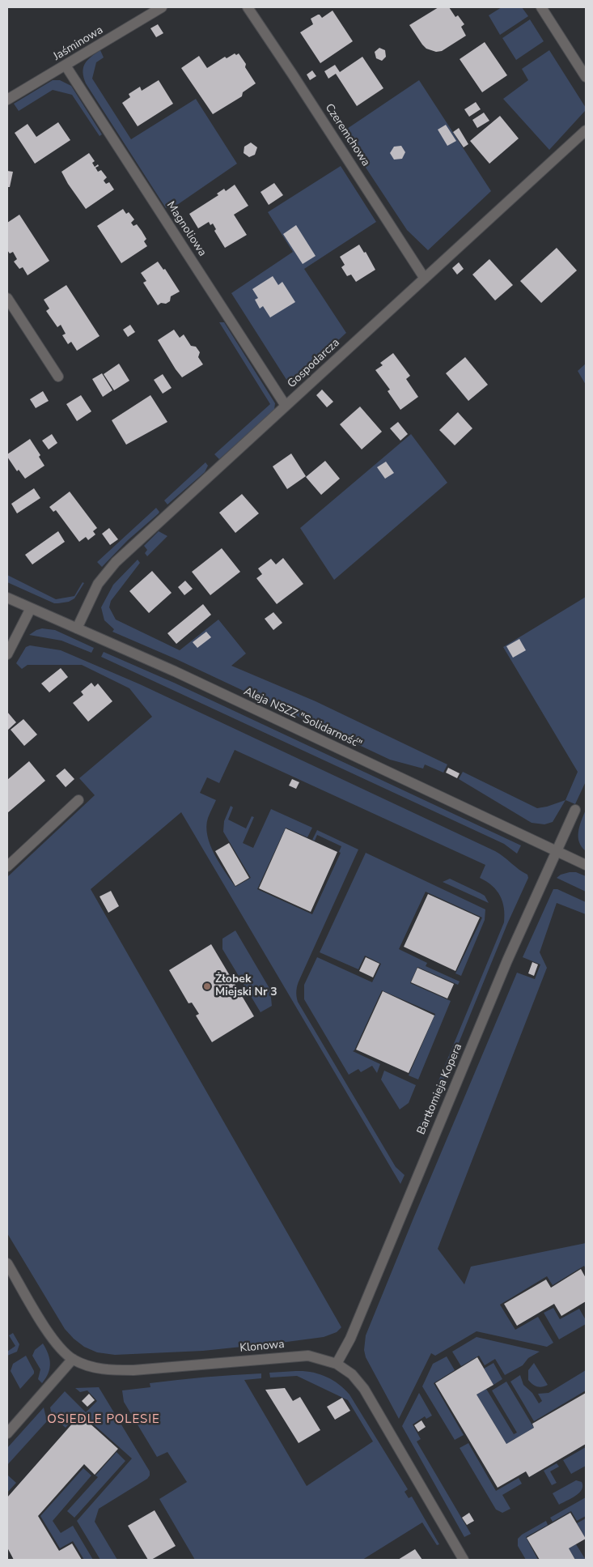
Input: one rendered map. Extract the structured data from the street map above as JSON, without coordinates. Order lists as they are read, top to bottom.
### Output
{
  "streets": {
    "street": [
      "Jaśminowa",
      "Czeremchowa",
      "Magnoliowa",
      "Gospodarcza",
      "Aleja NSZZ \"Solidarność\"",
      "Bartłomieja Kopera",
      "Klonowa"
    ]
  },
  "crossings": [
    ["Jaśminowa", "Magnoliowa"],
    ["Czeremchowa", "Gospodarcza"],
    ["Magnoliowa", "Gospodarcza"],
    ["Gospodarcza", "Aleja NSZZ \"Solidarność\""],
    ["Aleja NSZZ \"Solidarność\"", "Bartłomieja Kopera"],
    ["Bartłomieja Kopera", "Klonowa"]
  ],
  "districts": ["OSIEDLE POLESIE"],
  "places": ["Żłobek Miejski Nr 3"]
}
